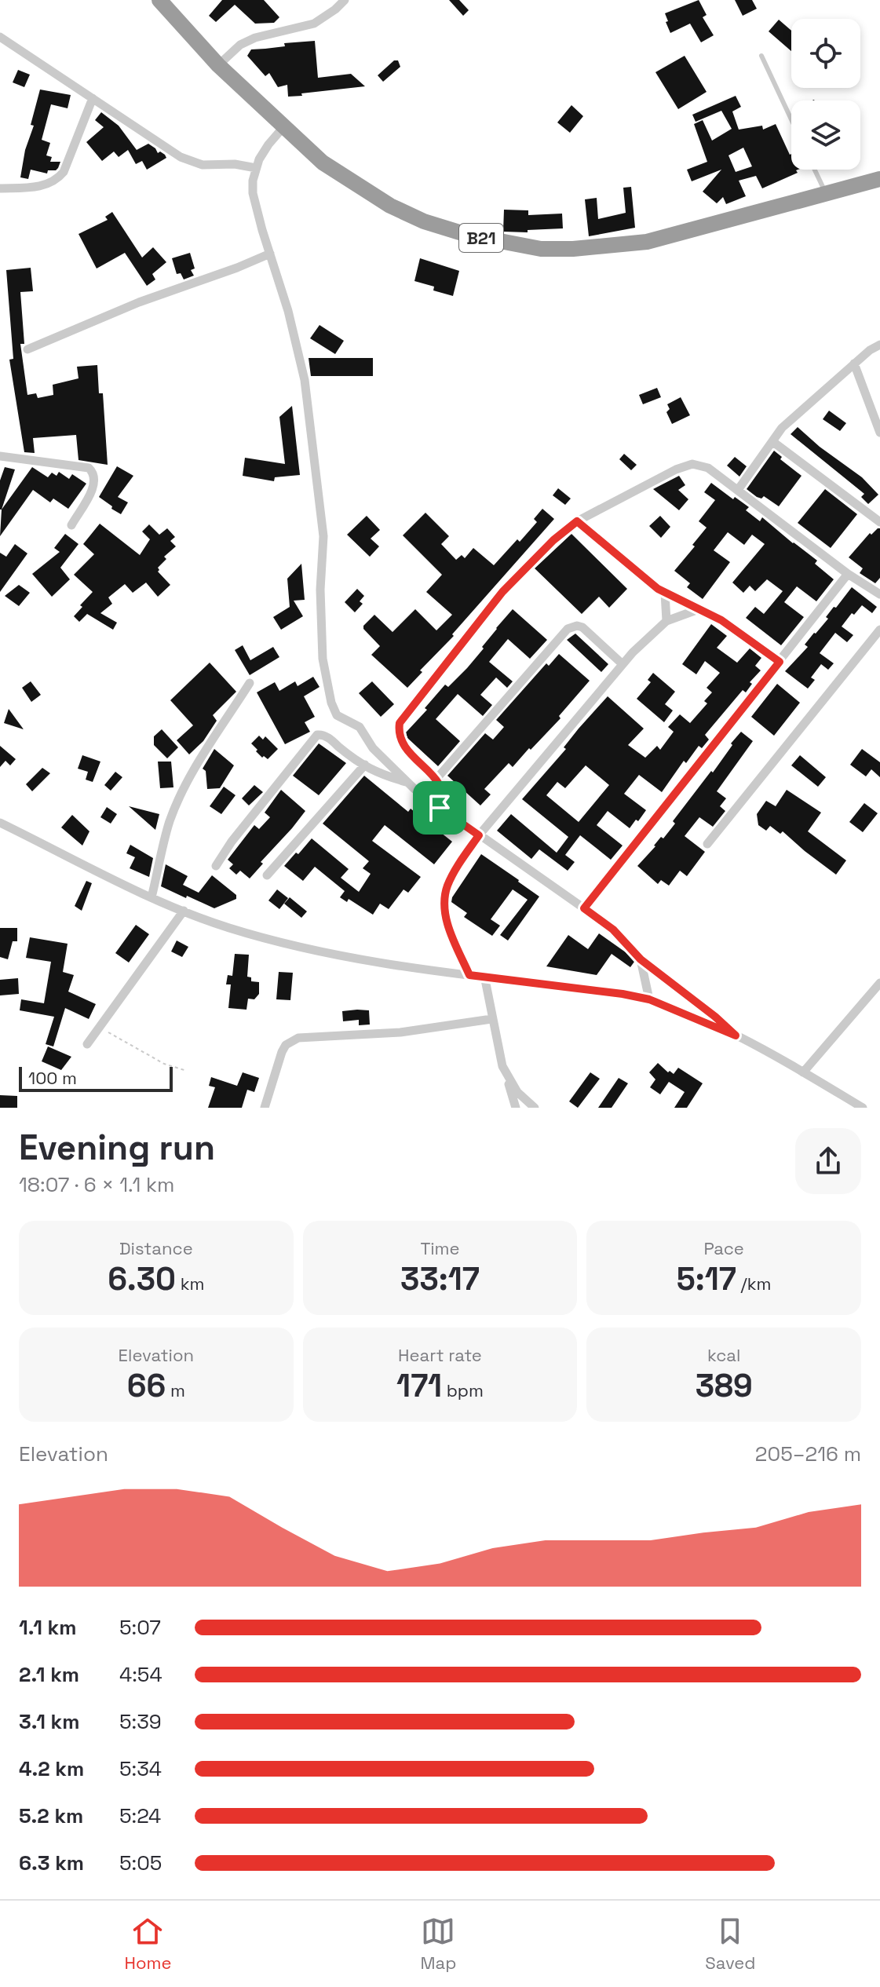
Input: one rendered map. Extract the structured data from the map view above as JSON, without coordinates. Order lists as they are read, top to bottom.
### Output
{
  "streets": {
    "highway": ["B21"]
  },
  "scale_bar": "100 m",
  "page": {
    "scale": "100 m",
    "heading": ["Evening run", "18:07 · 6 × 1.1 km"],
    "stats": [
      ["Distance", "6.30 km"],
      ["Time", "33:17"],
      ["Pace", "5:17 /km"],
      ["Elevation", "66 m"],
      ["Heart rate", "171 bpm"],
      ["kcal", "389"]
    ],
    "chart": ["Elevation", "205–216 m"],
    "list": [
      {
        "name": "1.1 km",
        "note": "5:07"
      },
      {
        "name": "2.1 km",
        "note": "4:54"
      },
      {
        "name": "3.1 km",
        "note": "5:39"
      },
      {
        "name": "4.2 km",
        "note": "5:34"
      },
      {
        "name": "5.2 km",
        "note": "5:24"
      },
      {
        "name": "6.3 km",
        "note": "5:05"
      }
    ],
    "tabs": ["Home", "Map", "Saved"]
  }
}
